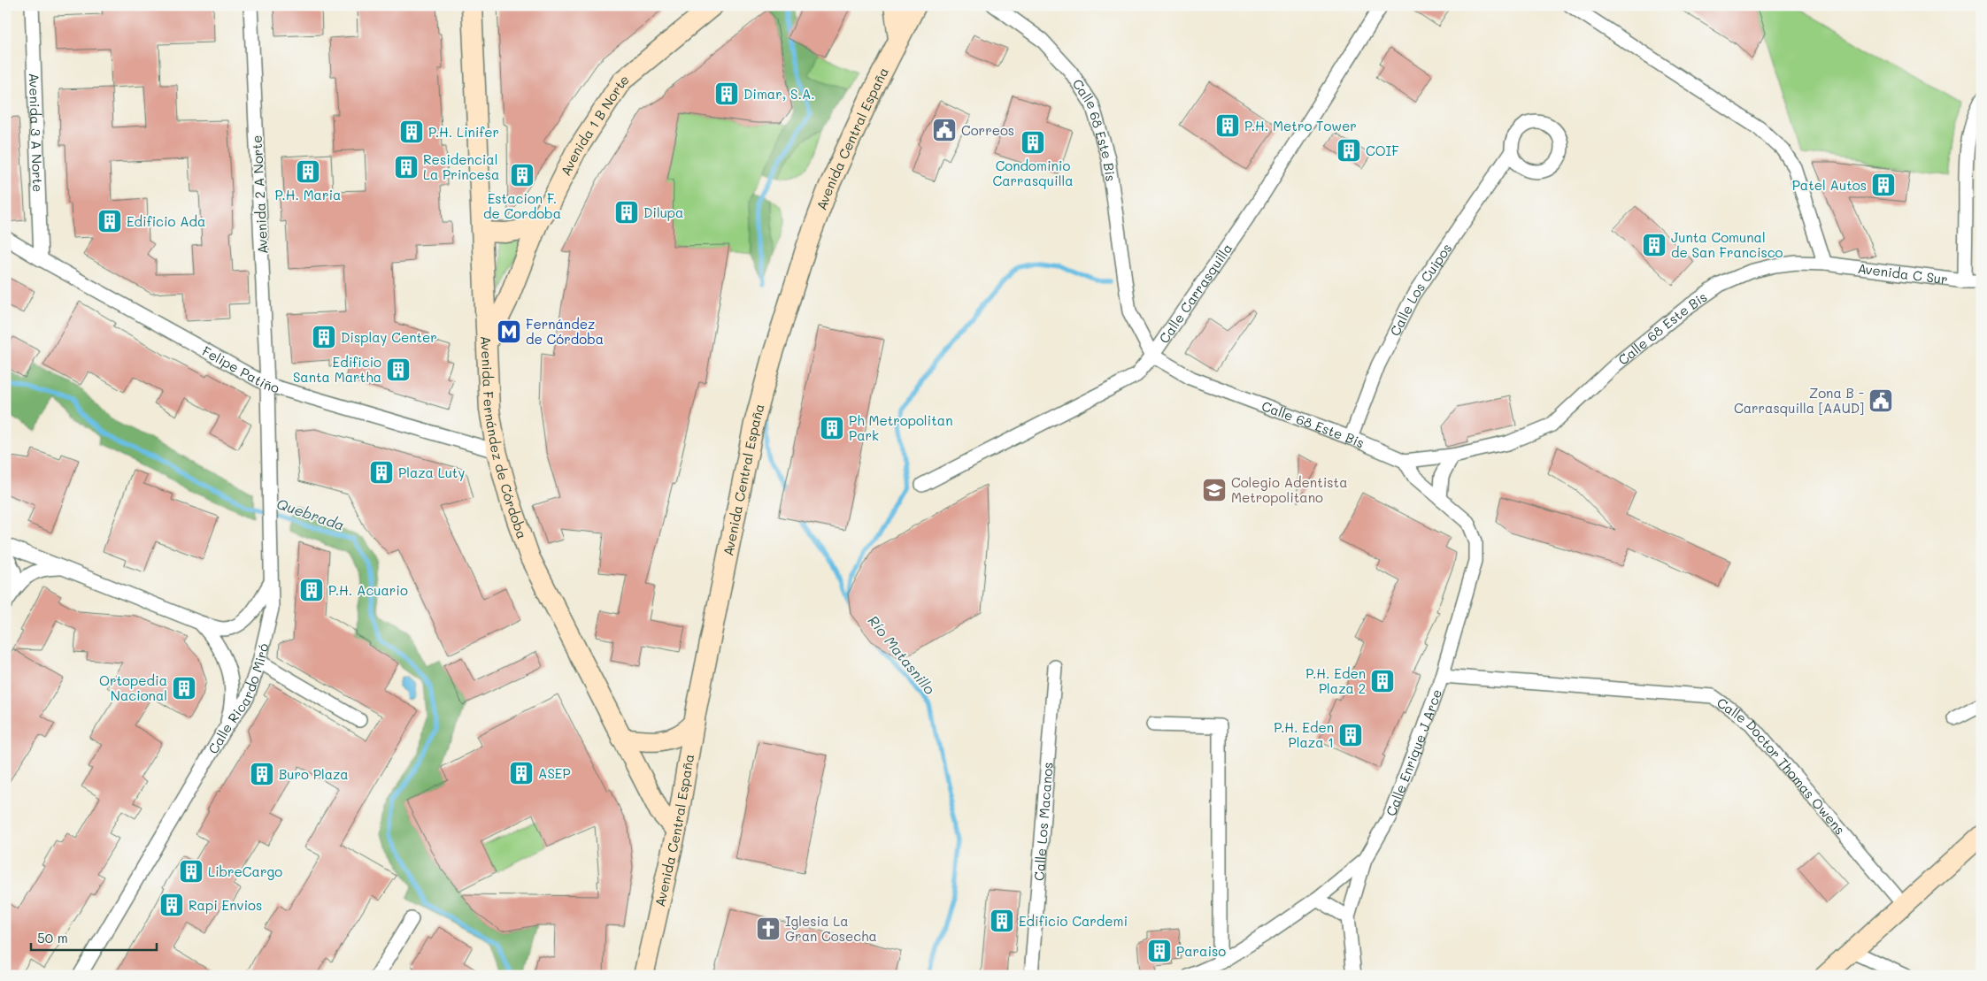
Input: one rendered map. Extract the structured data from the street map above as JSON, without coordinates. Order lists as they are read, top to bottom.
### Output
{
  "streets": {
    "main road": ["Avenida 1 B Norte", "Avenida Central España", "Avenida Fernández de Córdoba"],
    "street": [
      "Calle 68 Este Bis",
      "Avenida 3 A Norte",
      "Avenida 2 A Norte",
      "Avenida C Sur",
      "Calle Los Cuipos",
      "Calle Carrasquilla",
      "Felipe Patiño",
      "Calle Ricardo Miró",
      "Calle Enrique J Arce",
      "Calle Doctor Thomas Owens",
      "Calle Los Macanos"
    ]
  },
  "crossings": [
    ["Avenida 1 B Norte", "Avenida Fernández de Córdoba"],
    ["Calle 68 Este Bis", "Avenida C Sur"],
    ["Calle 68 Este Bis", "Calle Los Cuipos"],
    ["Calle 68 Este Bis", "Calle Carrasquilla"],
    ["Calle 68 Este Bis", "Calle Enrique J Arce"],
    ["Avenida 3 A Norte", "Felipe Patiño"],
    ["Avenida Central España", "Avenida Fernández de Córdoba"],
    ["Avenida 2 A Norte", "Felipe Patiño"],
    ["Avenida 2 A Norte", "Calle Ricardo Miró"],
    ["Felipe Patiño", "Avenida Fernández de Córdoba"],
    ["Felipe Patiño", "Calle Ricardo Miró"],
    ["Calle Enrique J Arce", "Calle Doctor Thomas Owens"]
  ],
  "water": ["Quebrada", "Río Matasnillo"],
  "places": {
    "building": [
      "Dimar, S.A.",
      "P.H. Metro Tower",
      "P.H. Linifer",
      "Condominio Carrasquilla",
      "COIF",
      "Residencial La Princesa",
      "P.H. Maria",
      "Estacion F. de Cordoba",
      "Patel Autos",
      "Dilupa",
      "Edificio Ada",
      "Junta Comunal de San Francisco",
      "Display Center",
      "Edificio Santa Martha",
      "Ph Metropolitan Park",
      "Plaza Luty",
      "P.H. Acuario",
      "P.H. Eden Plaza 2",
      "Ortopedia Nacional",
      "P.H. Eden Plaza 1",
      "ASEP",
      "Buro Plaza",
      "LibreCargo",
      "Rapi Envios",
      "Edificio Cardemi",
      "Paraiso"
    ],
    "public building": ["Correos", "Zona B - Carrasquilla [AAUD]"],
    "metro station": ["Fernández de Córdoba"],
    "school or university": ["Colegio Adentista Metropolitano"],
    "church": ["Iglesia La Gran Cosecha"]
  },
  "scale_bar": "50 m"
}
